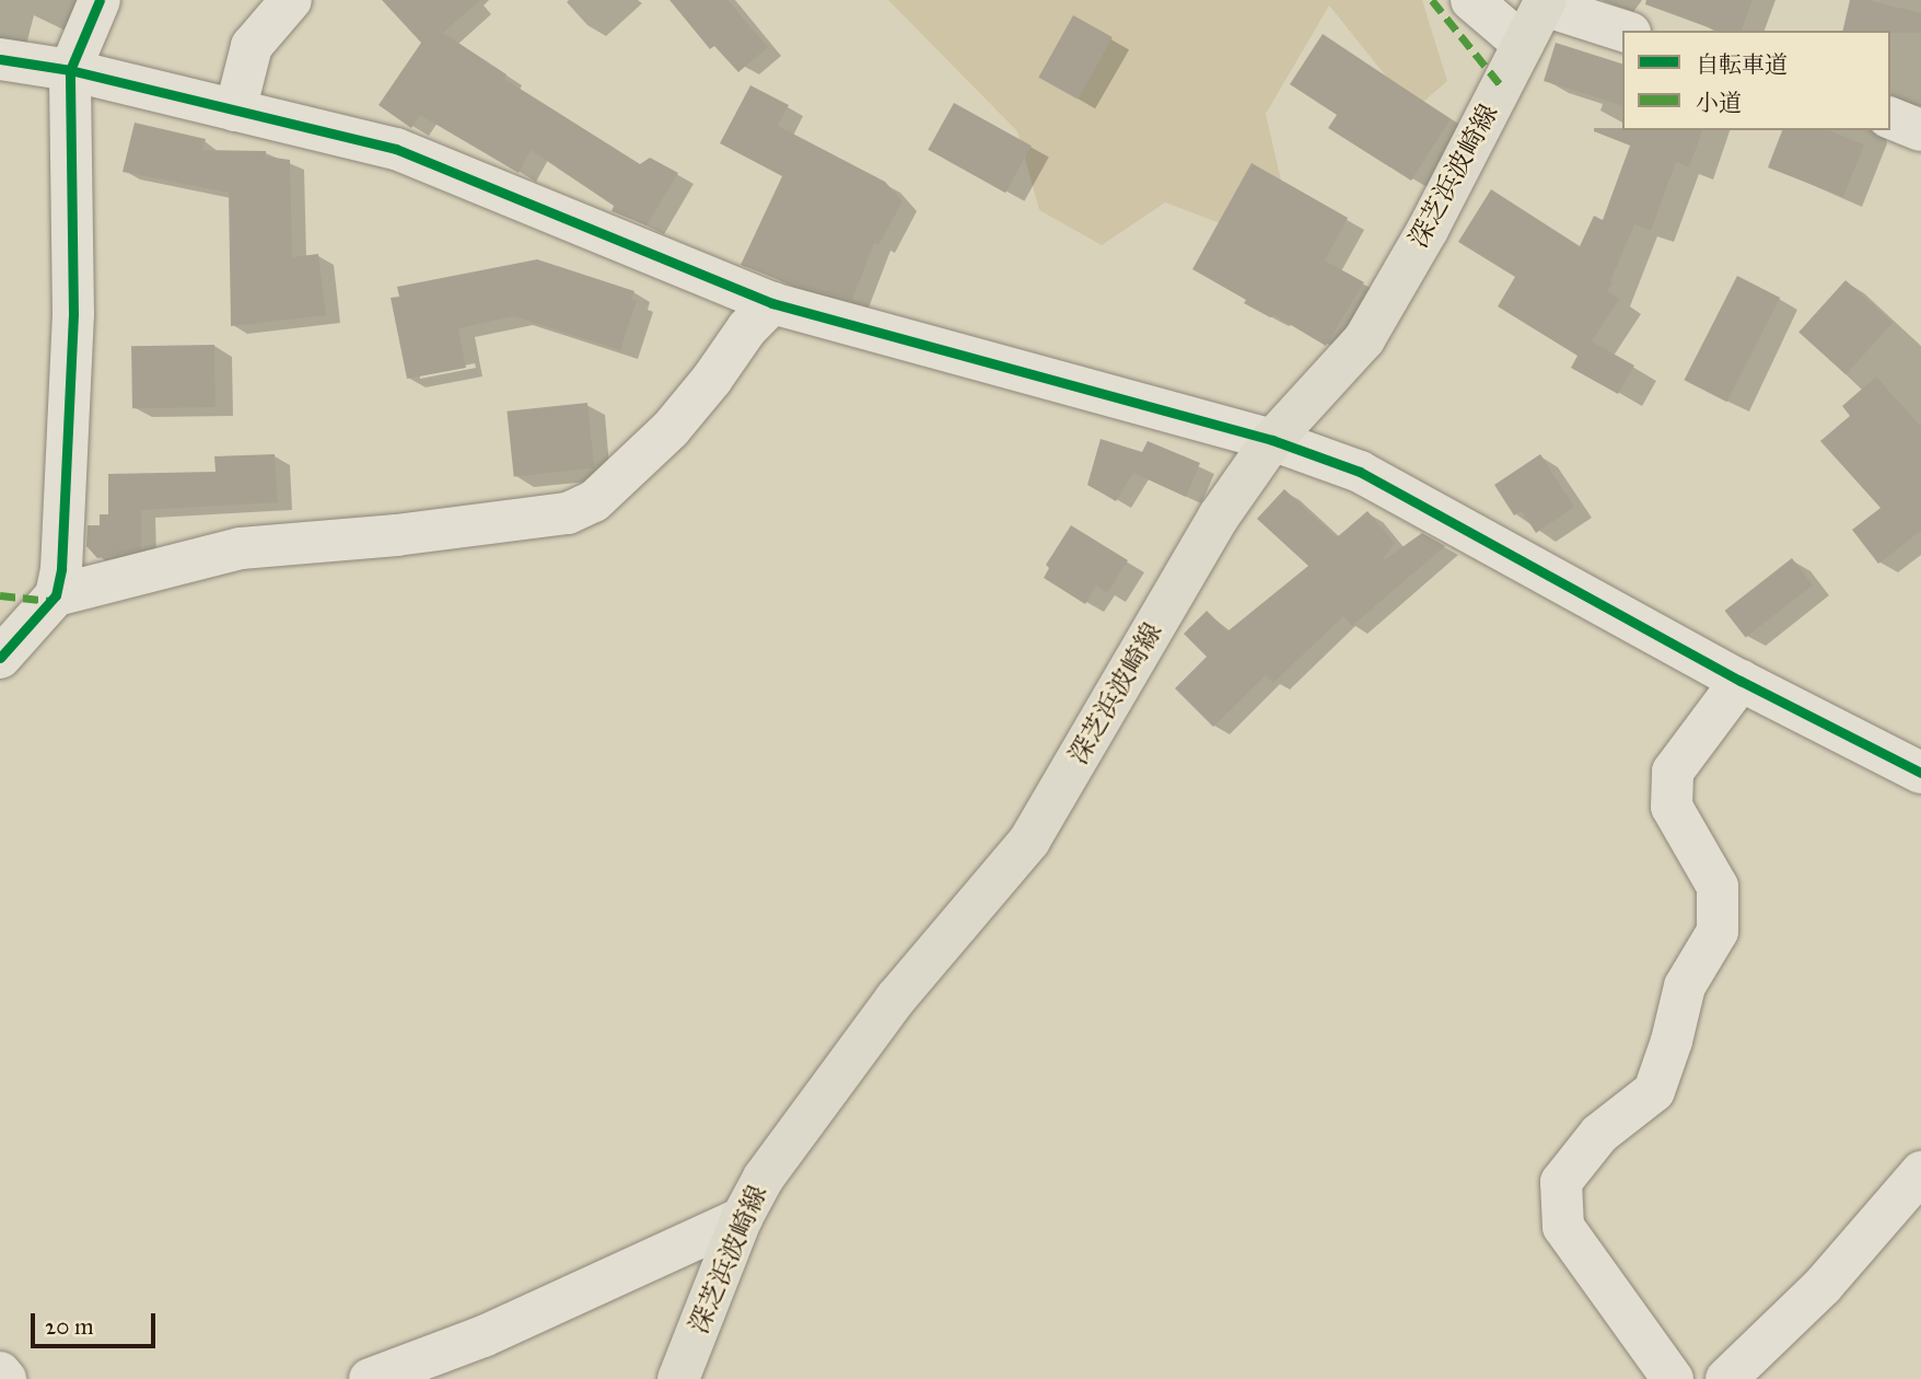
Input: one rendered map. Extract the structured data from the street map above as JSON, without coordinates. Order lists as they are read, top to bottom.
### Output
{
  "streets": {
    "main road": ["深芝浜波崎線"]
  },
  "legend": ["自転車道", "小道"],
  "scale_bar": "20 m"
}
